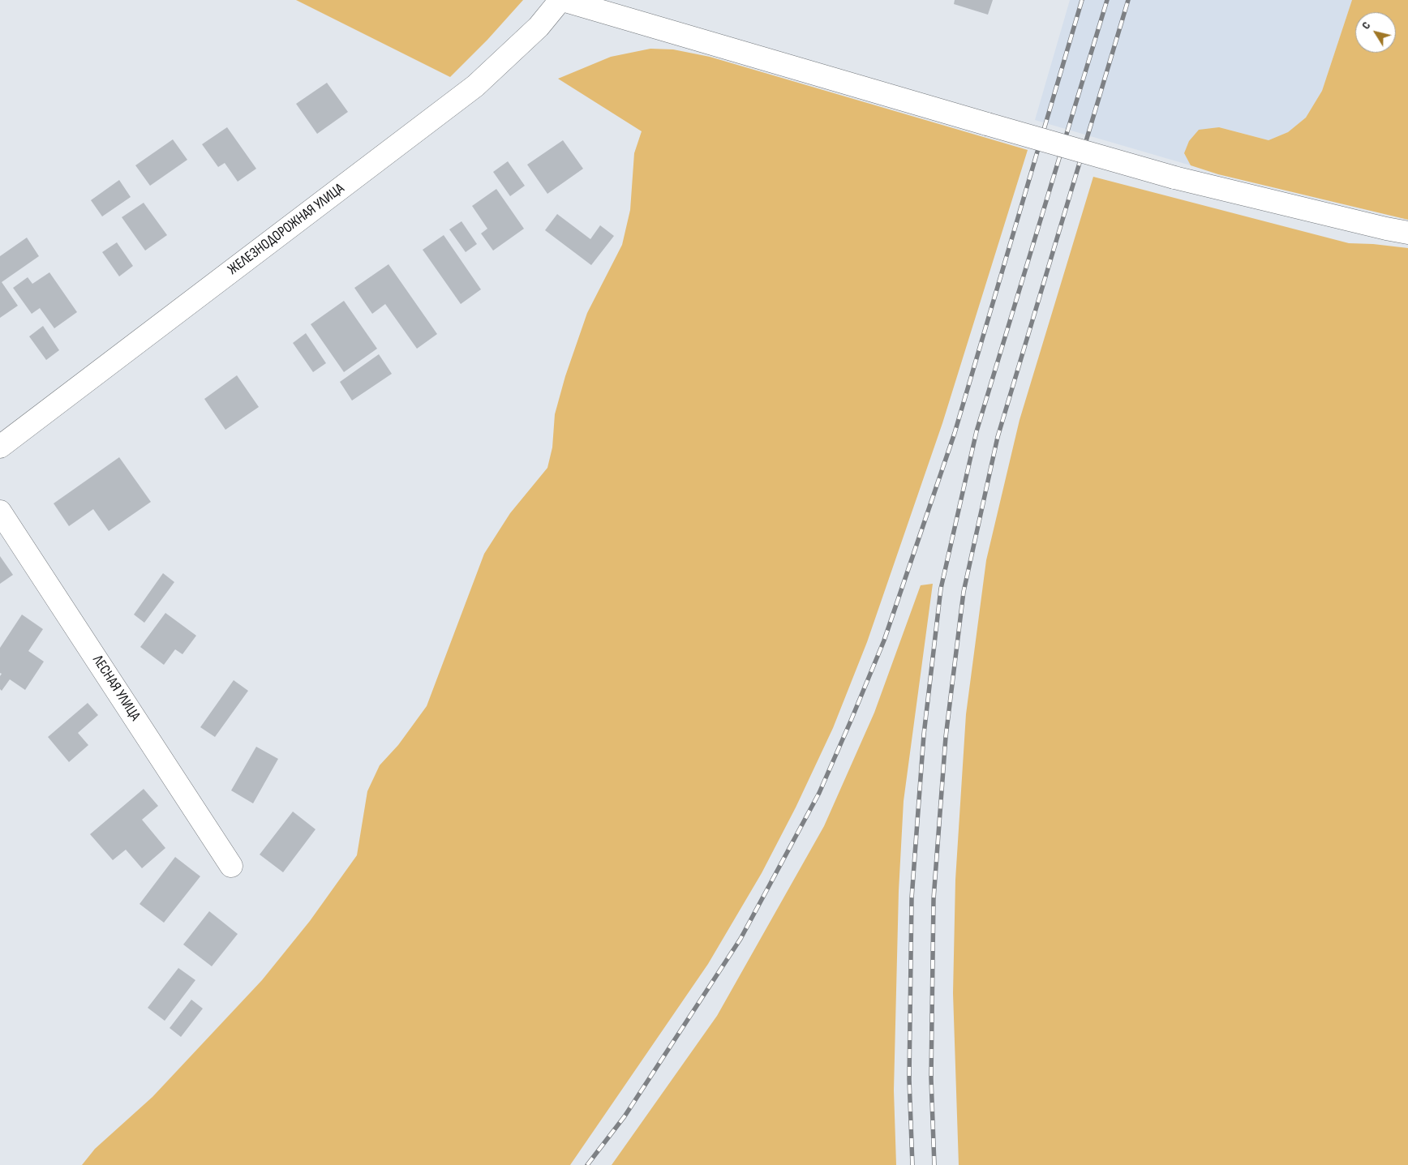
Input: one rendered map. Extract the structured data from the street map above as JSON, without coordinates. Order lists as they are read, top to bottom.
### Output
{
  "streets": {
    "street": ["ЖЕЛЕЗНОДОРОЖНАЯ УЛИЦА", "ЛЕСНАЯ УЛИЦА"]
  },
  "north": "top left"
}
